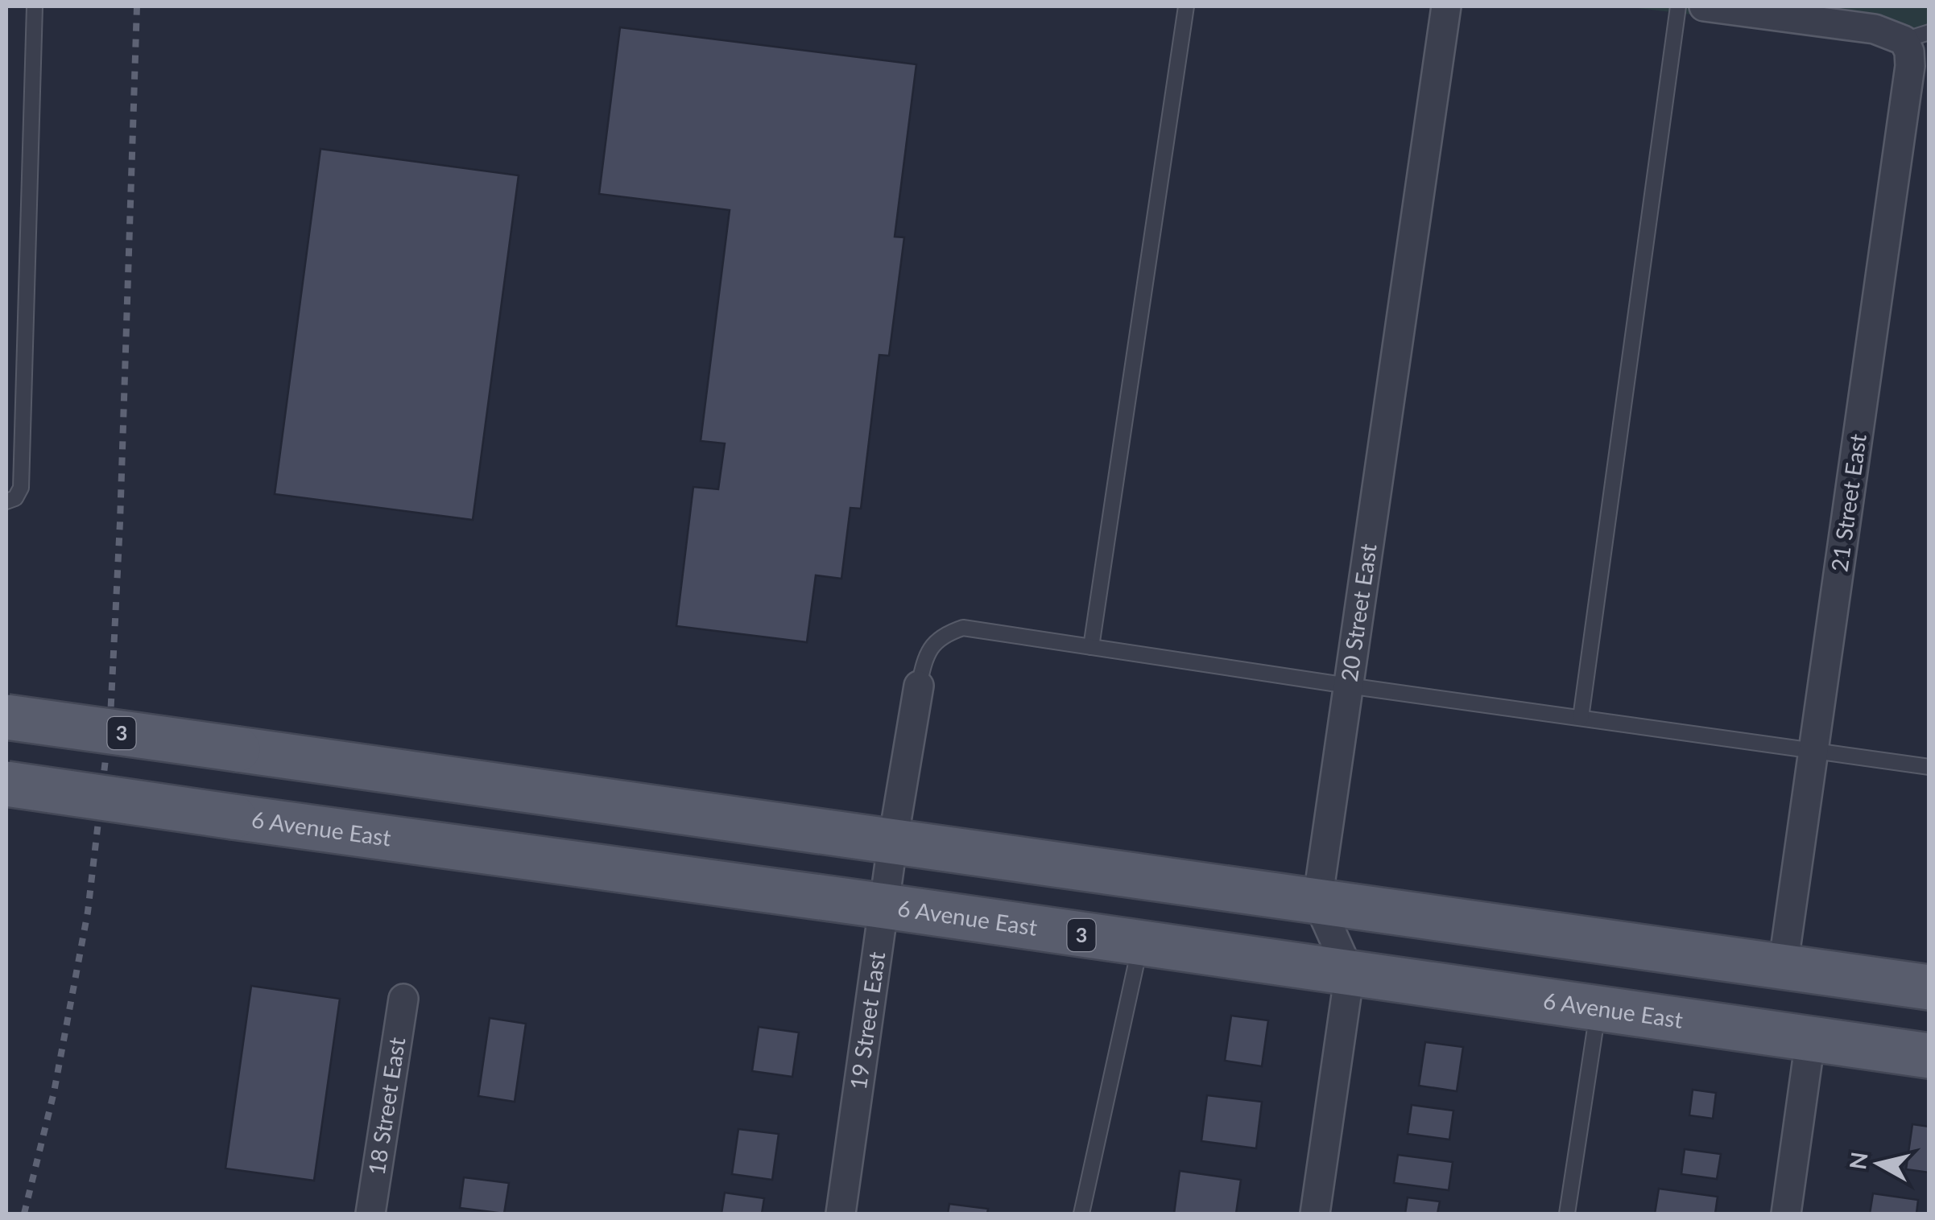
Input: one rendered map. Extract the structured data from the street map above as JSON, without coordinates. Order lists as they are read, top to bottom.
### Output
{
  "streets": {
    "main road": ["3", "6 Avenue East"],
    "street": [
      "21 Street East",
      "20 Street East",
      "19 Street East",
      "18 Street East"
    ]
  },
  "crossings": [
    ["21 Street East", "3"],
    ["20 Street East", "3"],
    ["3", "19 Street East"],
    ["6 Avenue East", "19 Street East"]
  ],
  "north": "left"
}
